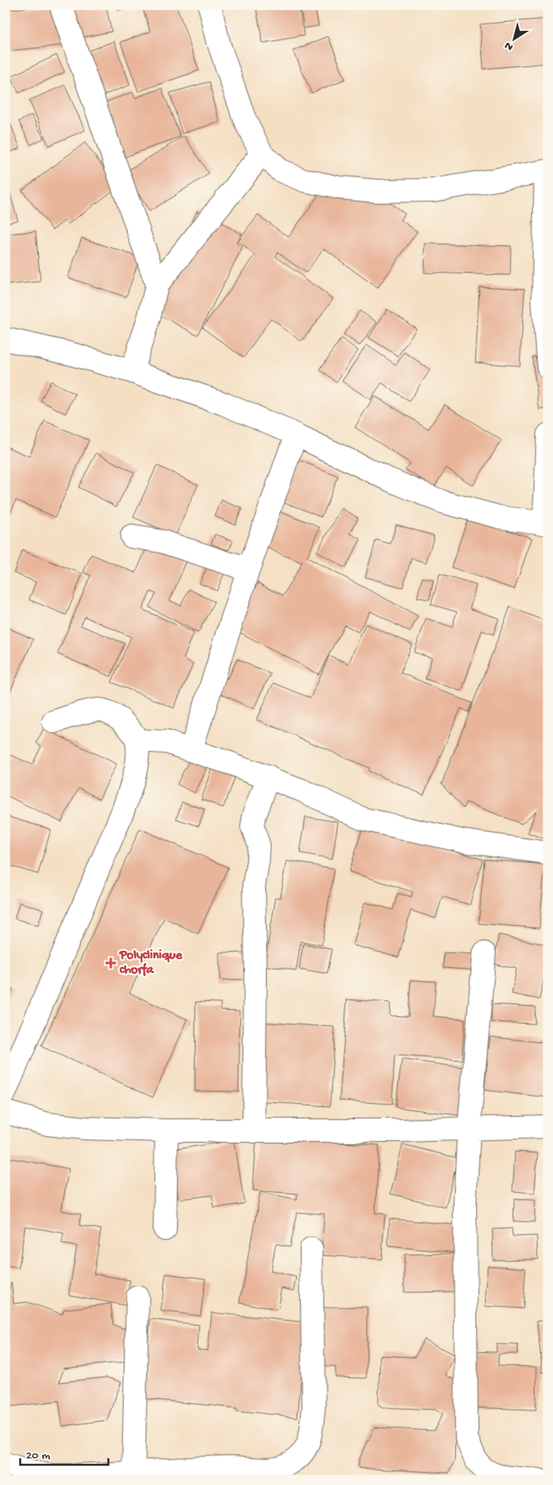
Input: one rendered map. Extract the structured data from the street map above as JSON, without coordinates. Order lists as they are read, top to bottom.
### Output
{
  "places": {
    "health": ["Polyclinique chorfa"]
  },
  "scale_bar": "20 m",
  "north": "bottom left"
}
